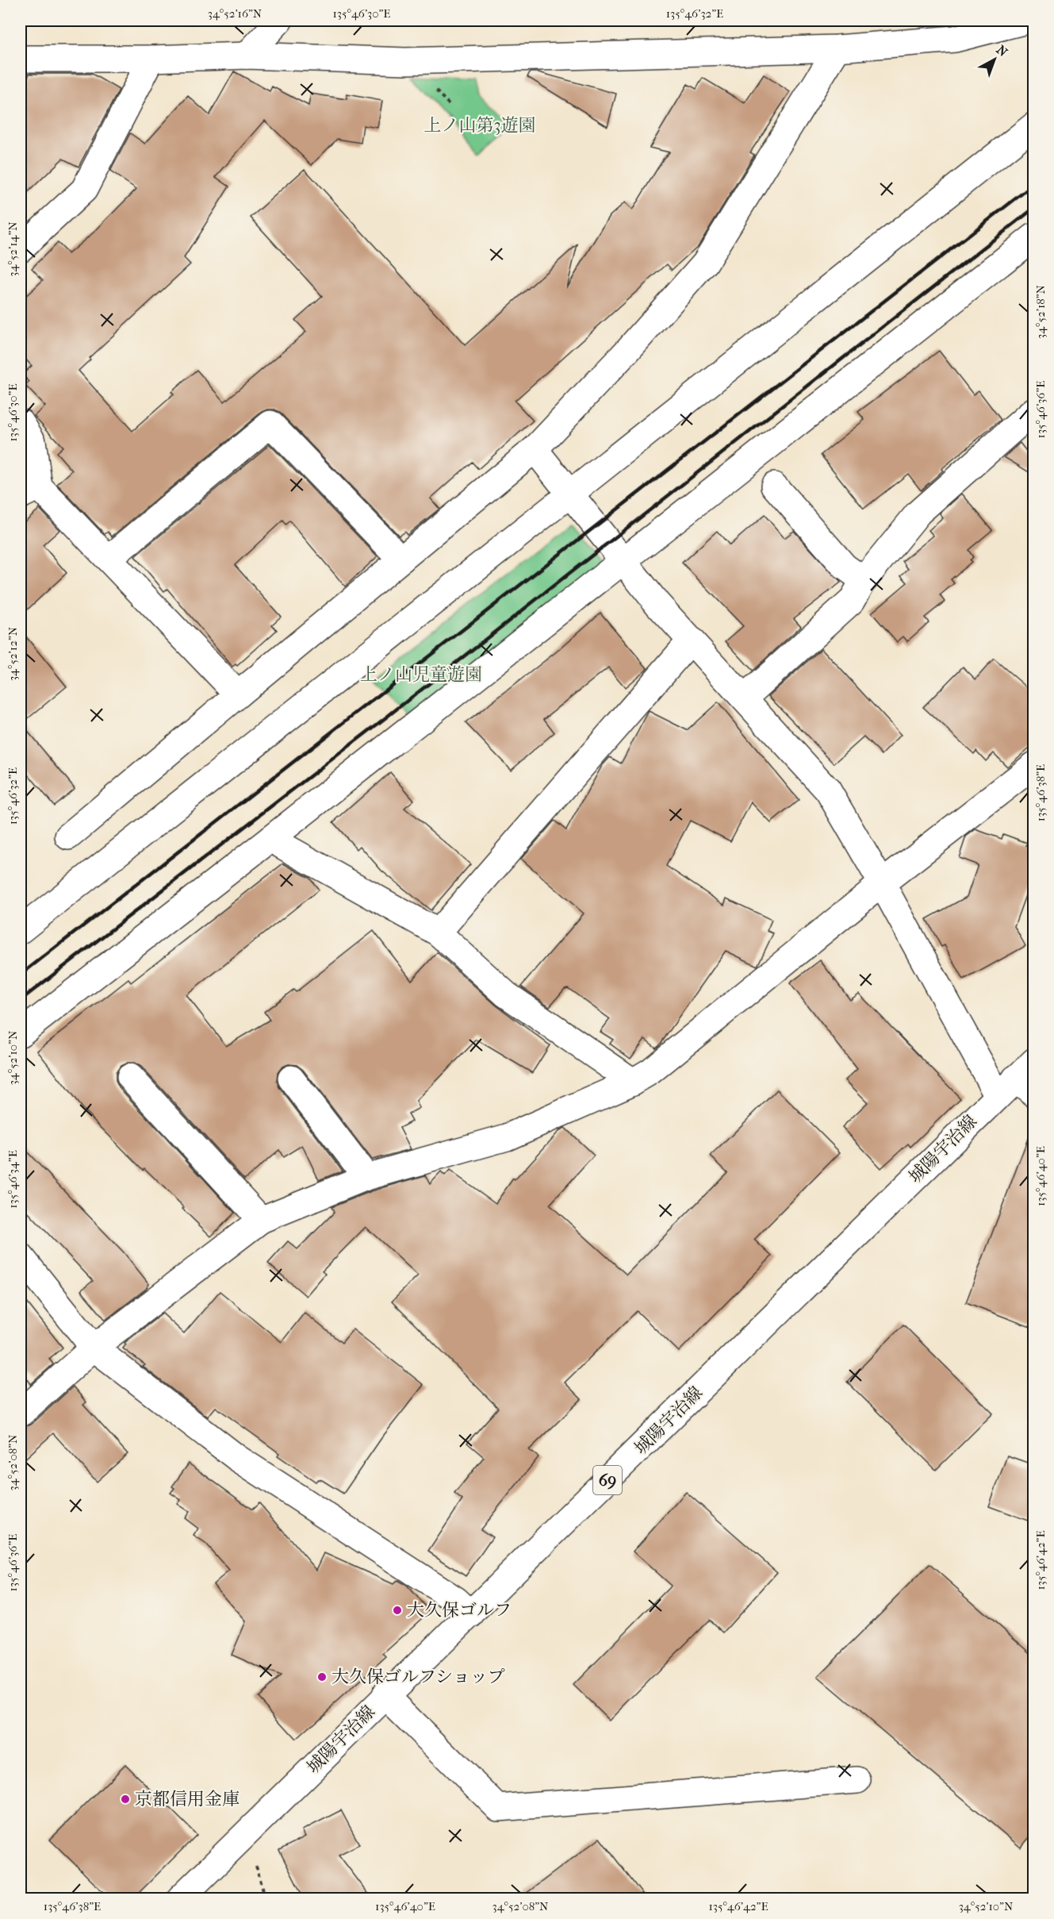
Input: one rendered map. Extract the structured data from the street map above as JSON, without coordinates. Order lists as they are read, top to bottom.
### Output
{
  "streets": {
    "street": ["城陽宇治線", "69"]
  },
  "parks": ["上ノ山第3遊園", "上ノ山児童遊園"],
  "places": ["大久保ゴルフ", "大久保ゴルフショップ", "京都信用金庫"],
  "north": "top right",
  "coordinates": [
    "34°52'16\"N",
    "135°46'30\"E",
    "135°46'32\"E",
    "34°52'14\"N",
    "34°52'18\"N",
    "135°46'36\"E",
    "34°52'12\"N",
    "135°46'38\"E",
    "34°52'10\"N",
    "135°46'40\"E",
    "135°46'34\"E",
    "34°52'08\"N",
    "135°46'42\"E"
  ]
}
